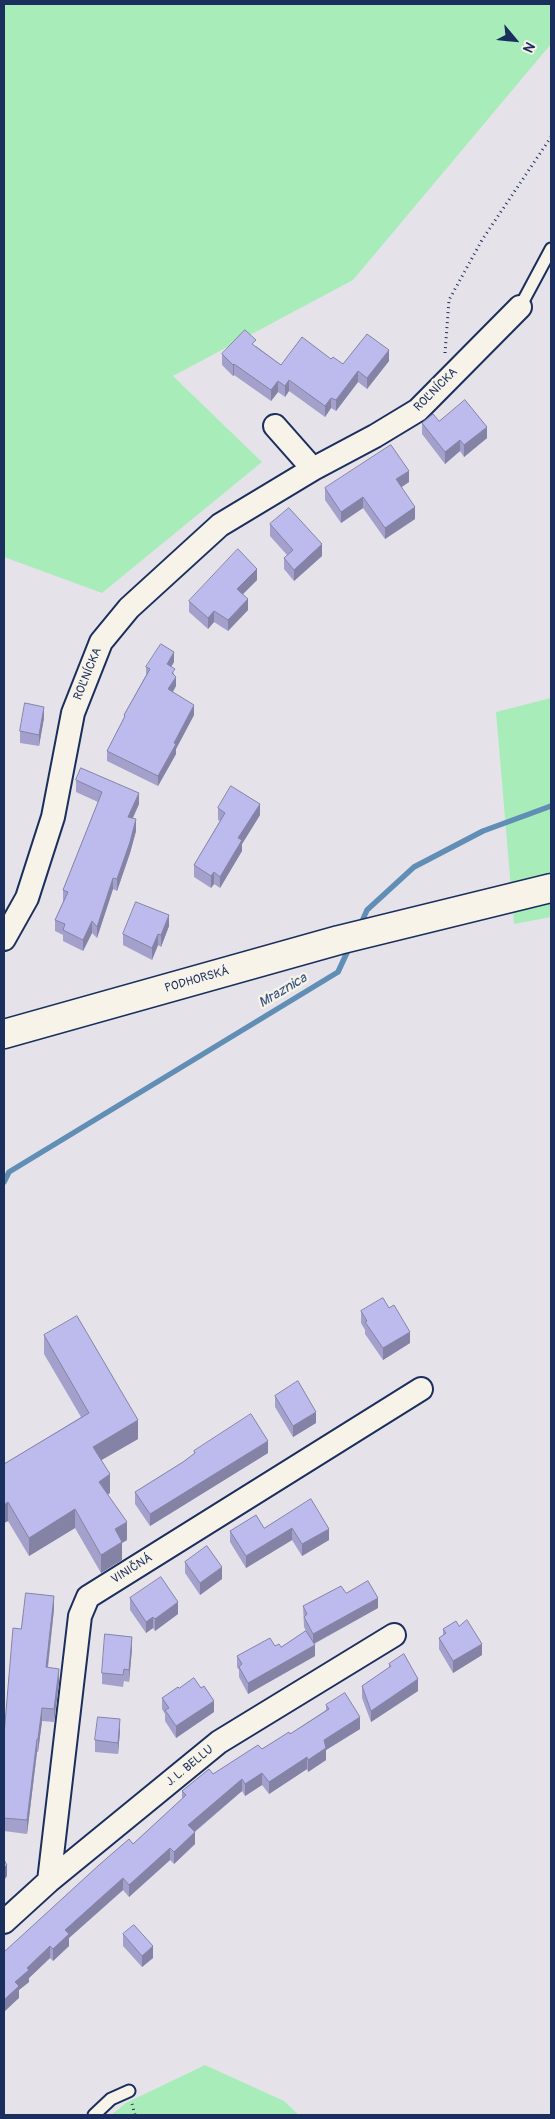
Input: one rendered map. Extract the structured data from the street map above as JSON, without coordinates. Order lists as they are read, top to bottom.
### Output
{
  "streets": {
    "street": [
      "ROĽNÍCKA",
      "PODHORSKÁ",
      "VINIČNÁ",
      "J. L. BELLU"
    ]
  },
  "crossings": [
    ["VINIČNÁ", "J. L. BELLU"]
  ],
  "water": ["Mraznica"],
  "north": "bottom right"
}
